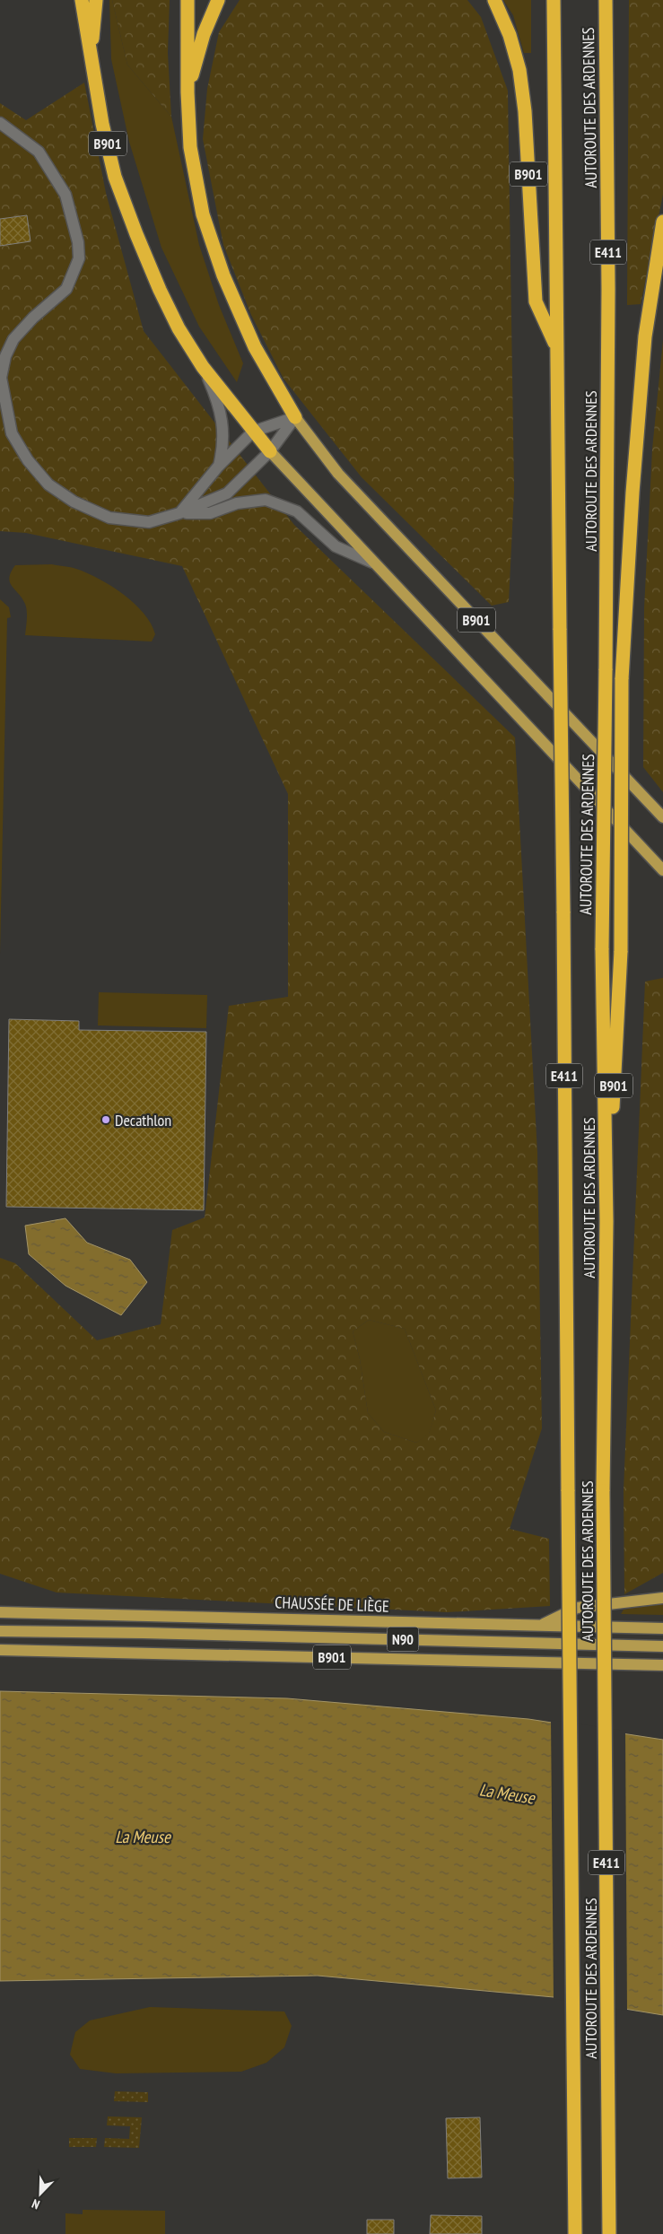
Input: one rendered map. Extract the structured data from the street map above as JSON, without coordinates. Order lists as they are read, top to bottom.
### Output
{
  "streets": {
    "highway": ["AUTOROUTE DES ARDENNES", "B901", "E411"],
    "main road": ["CHAUSSÉE DE LIÈGE", "N90"]
  },
  "crossings": [
    ["AUTOROUTE DES ARDENNES", "B901"]
  ],
  "water": ["La Meuse"],
  "places": ["Decathlon"],
  "north": "bottom left"
}
